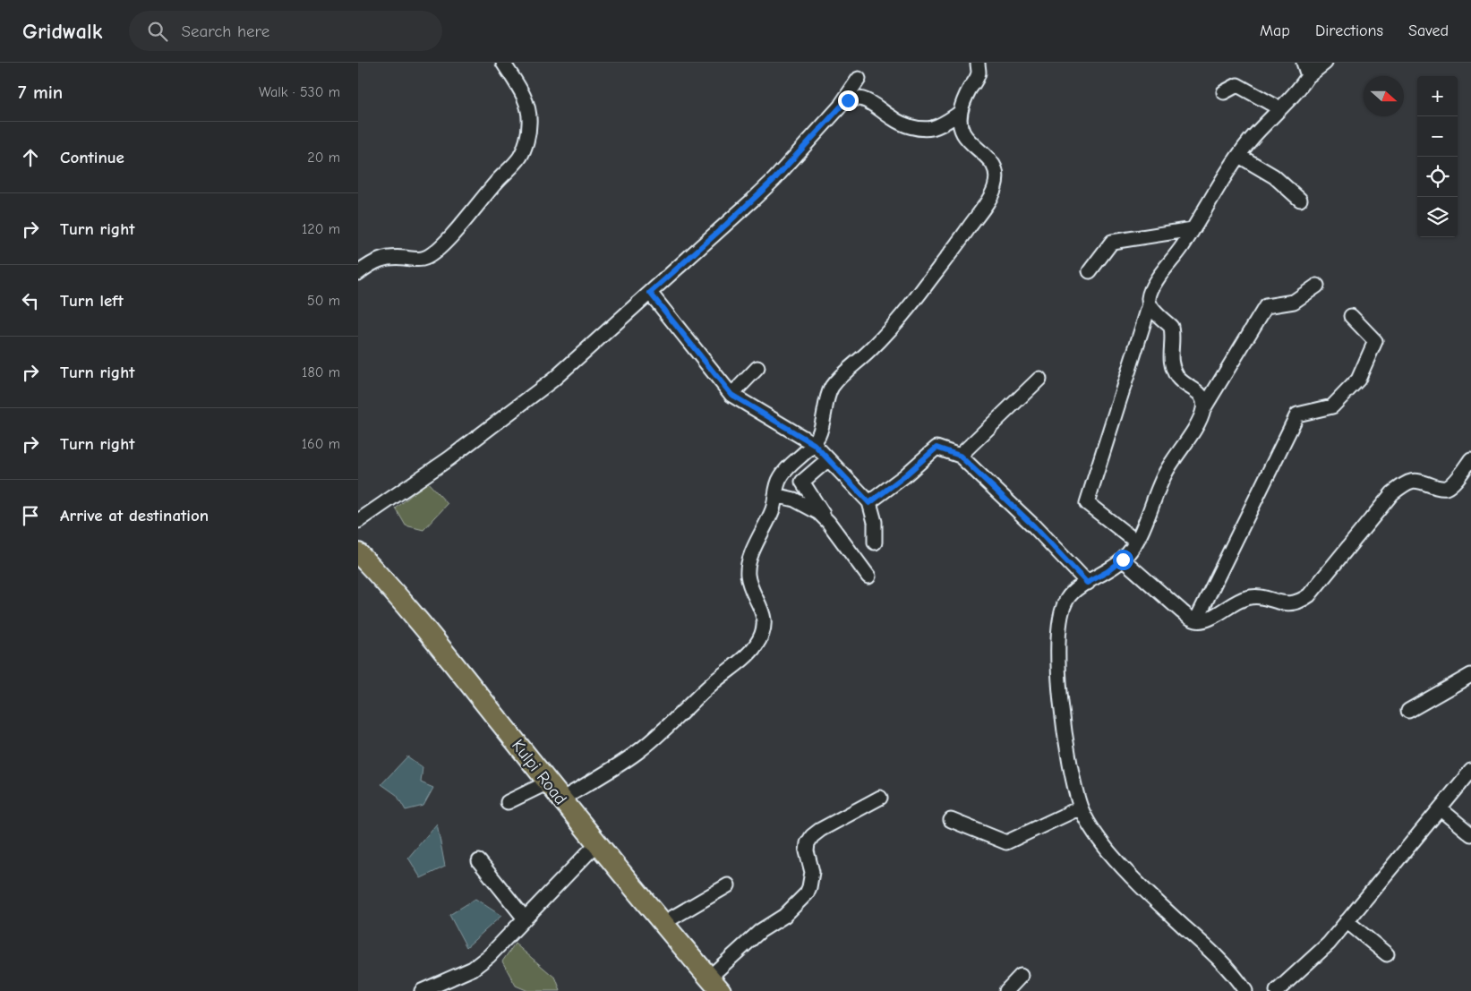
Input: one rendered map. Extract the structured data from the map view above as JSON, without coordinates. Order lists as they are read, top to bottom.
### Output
{
  "streets": {
    "main road": ["Kulpi Road"]
  },
  "north": "right",
  "page": {
    "header": "Gridwalk",
    "search": "Search here",
    "nav": ["Map", "Directions", "Saved"],
    "heading": ["7 min", "Walk · 530 m"],
    "map_buttons": ["+", "−"],
    "list": [
      ["Continue", "20 m"],
      ["Turn right", "120 m"],
      ["Turn left", "50 m"],
      ["Turn right", "180 m"],
      ["Turn right", "160 m"],
      "Arrive at destination"
    ]
  }
}
